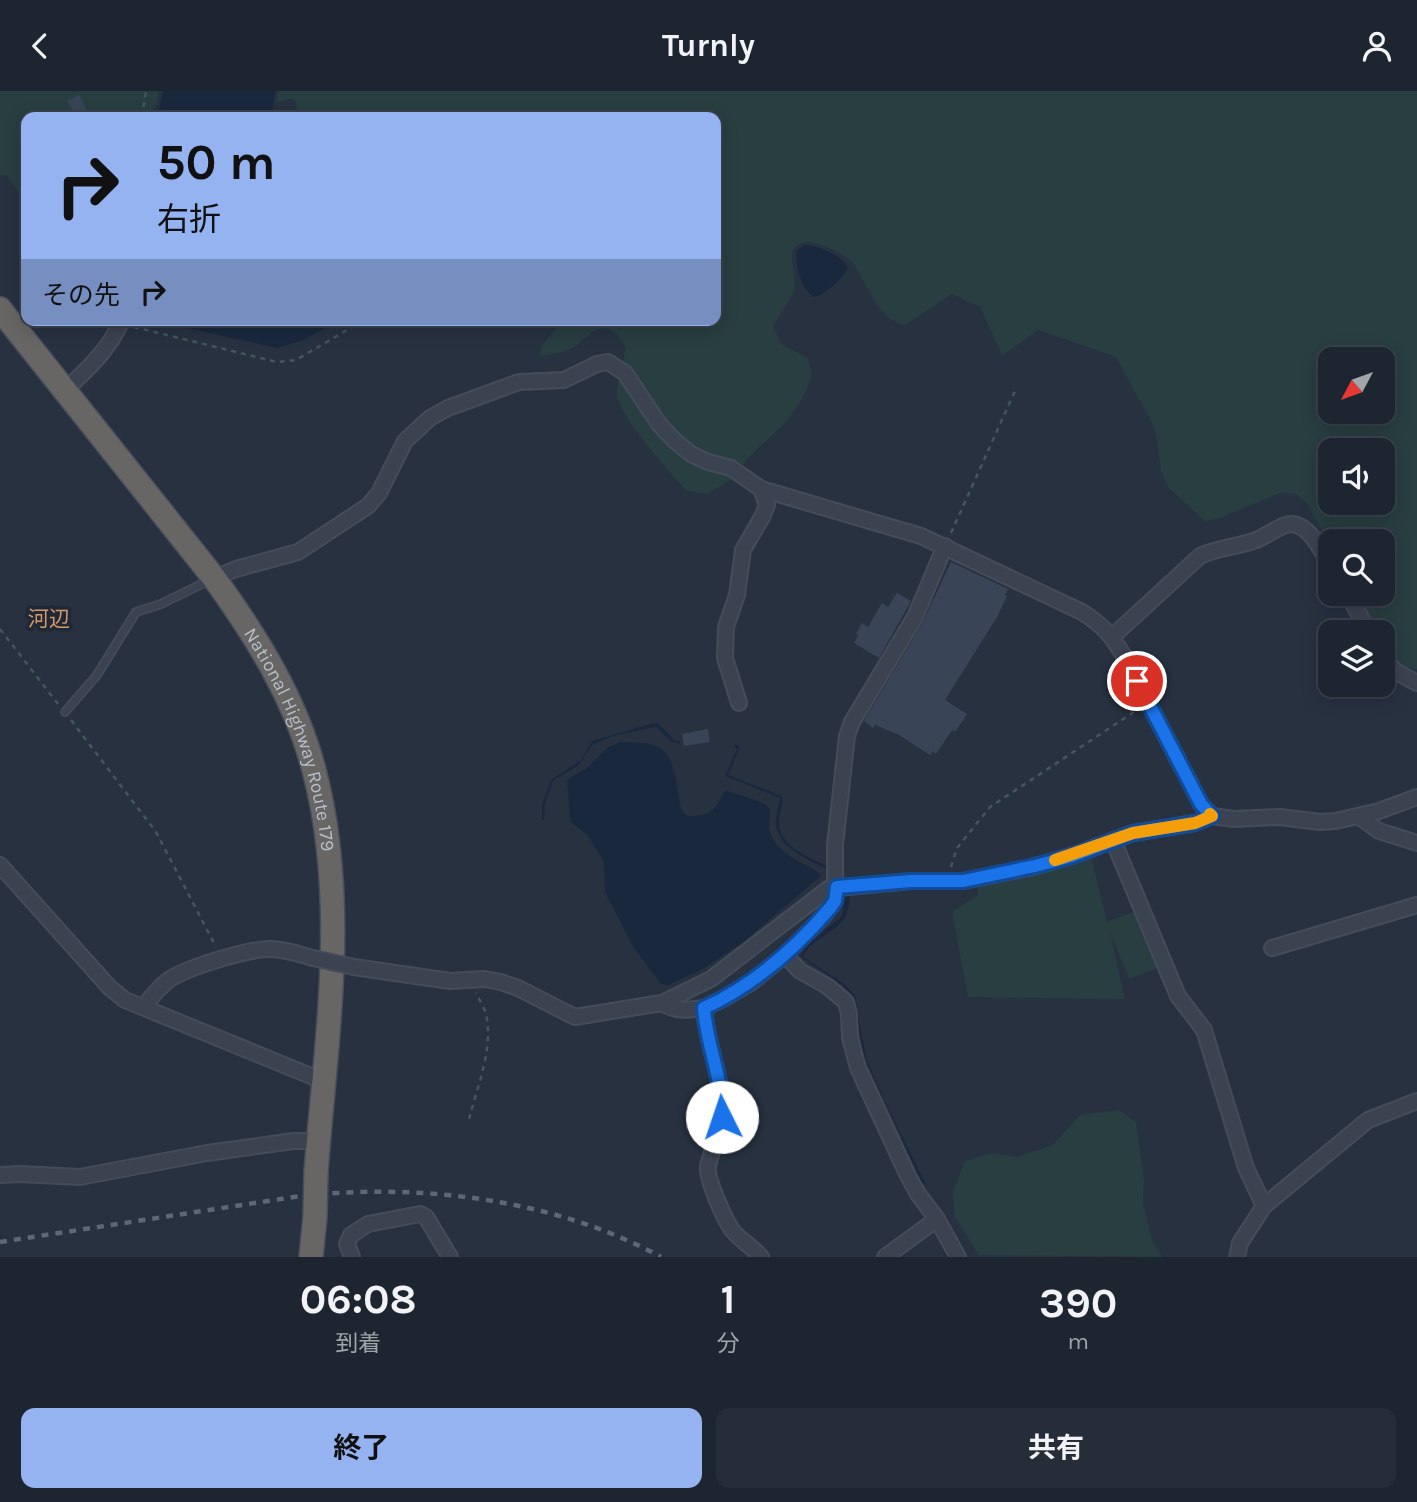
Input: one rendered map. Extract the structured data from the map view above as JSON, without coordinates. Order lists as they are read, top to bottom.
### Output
{
  "streets": {
    "highway": ["National Highway Route 179"]
  },
  "districts": ["河辺"],
  "north": "bottom left",
  "page": {
    "header": "Turnly",
    "turn": ["50 m", "右折"],
    "then": "その先",
    "eta": [
      "06:08",
      "到着",
      "1",
      "分",
      "390",
      "m"
    ],
    "buttons": ["終了", "共有"]
  }
}
